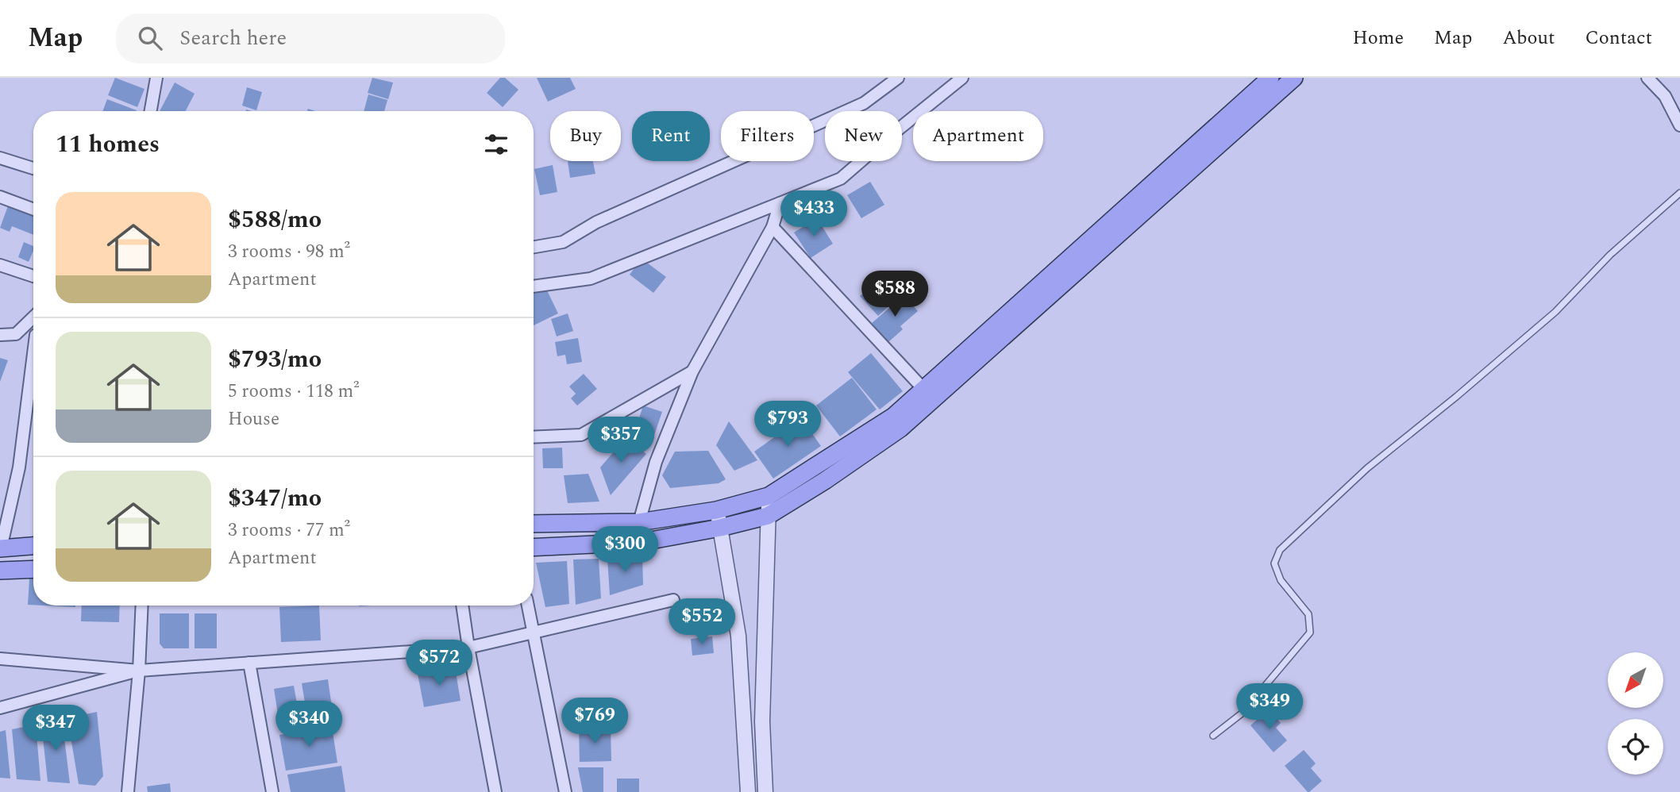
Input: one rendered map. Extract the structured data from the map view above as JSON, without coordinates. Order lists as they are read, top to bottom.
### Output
{
  "north": "bottom left",
  "page": {
    "header": "Map",
    "search": "Search here",
    "nav": [
      "Home",
      "Map",
      "About",
      "Contact"
    ],
    "chip": [
      "Buy",
      "Rent",
      "Filters",
      "New",
      "Apartment"
    ],
    "heading": "11 homes",
    "list": [
      {
        "name": "$588/mo",
        "note": "3 rooms · 98 m² · Apartment"
      },
      {
        "name": "$793/mo",
        "note": "5 rooms · 118 m² · House"
      },
      {
        "name": "$347/mo",
        "note": "3 rooms · 77 m² · Apartment"
      }
    ],
    "price": [
      "$433",
      "$588",
      "$793",
      "$357",
      "$300",
      "$552",
      "$572",
      "$349",
      "$769",
      "$340",
      "$347"
    ]
  }
}
